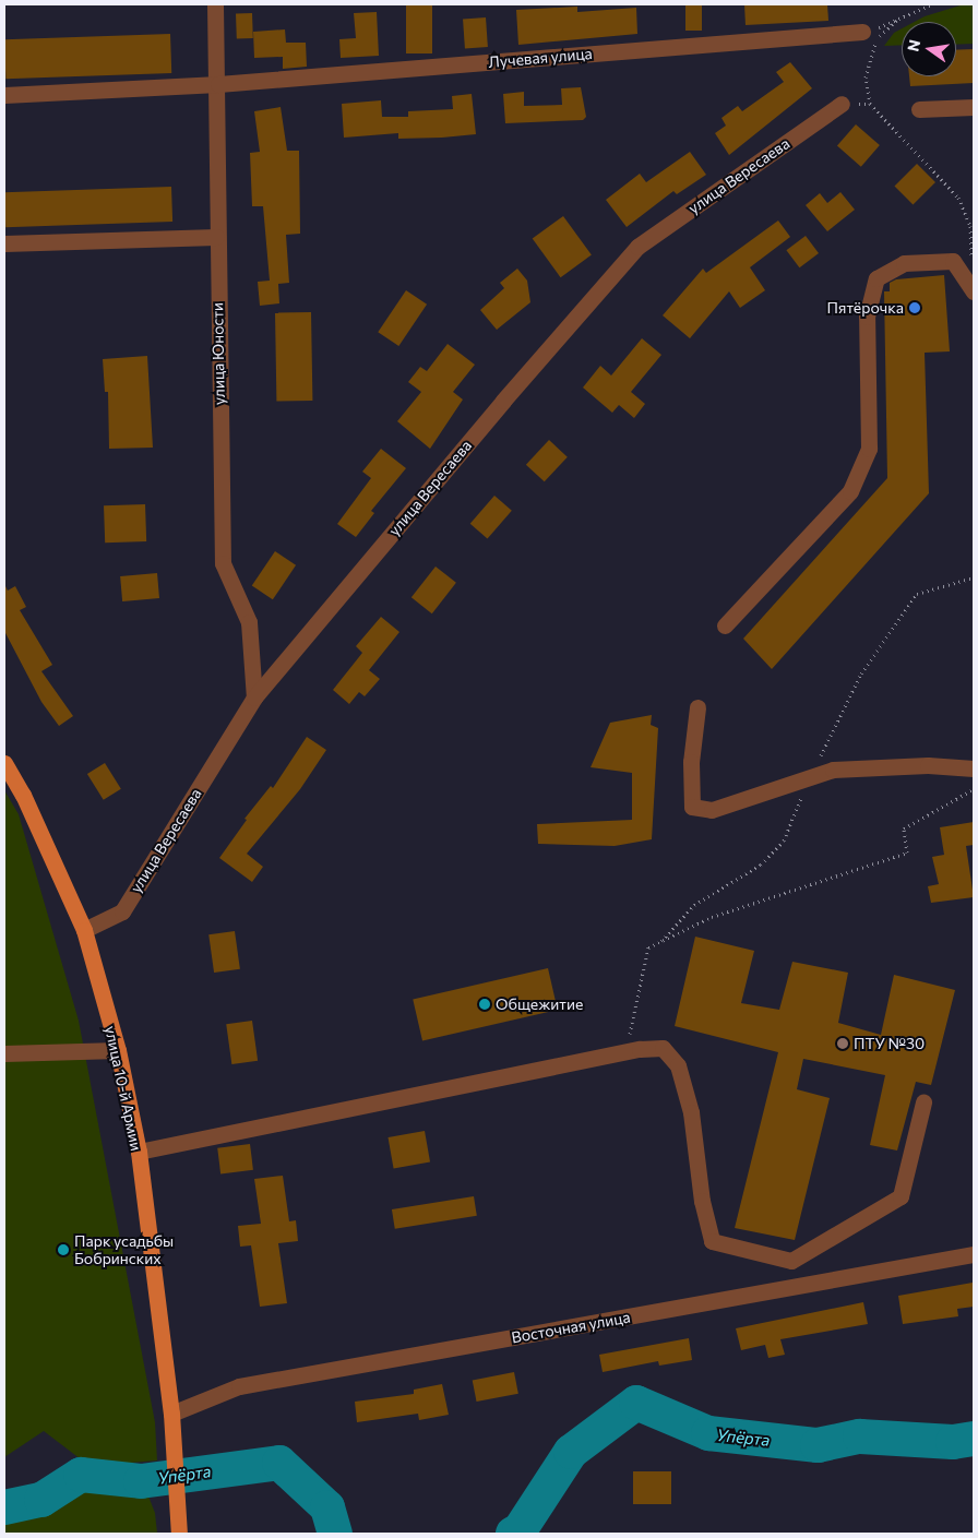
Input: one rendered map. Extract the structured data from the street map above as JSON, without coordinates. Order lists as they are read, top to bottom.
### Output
{
  "streets": {
    "main road": ["улица 10-й Армии"],
    "street": [
      "Лучевая улица",
      "улица Вересаева",
      "улица Юности",
      "Восточная улица"
    ]
  },
  "crossings": [
    ["Лучевая улица", "улица Юности"],
    ["улица Вересаева", "улица Юности"],
    ["улица Вересаева", "улица 10-й Армии"],
    ["улица 10-й Армии", "Восточная улица"]
  ],
  "water": ["Упёрта"],
  "places": [
    "Пятёрочка",
    "Общежитие",
    "ПТУ №30",
    "Парк усадьбы Бобринских"
  ],
  "north": "left"
}
